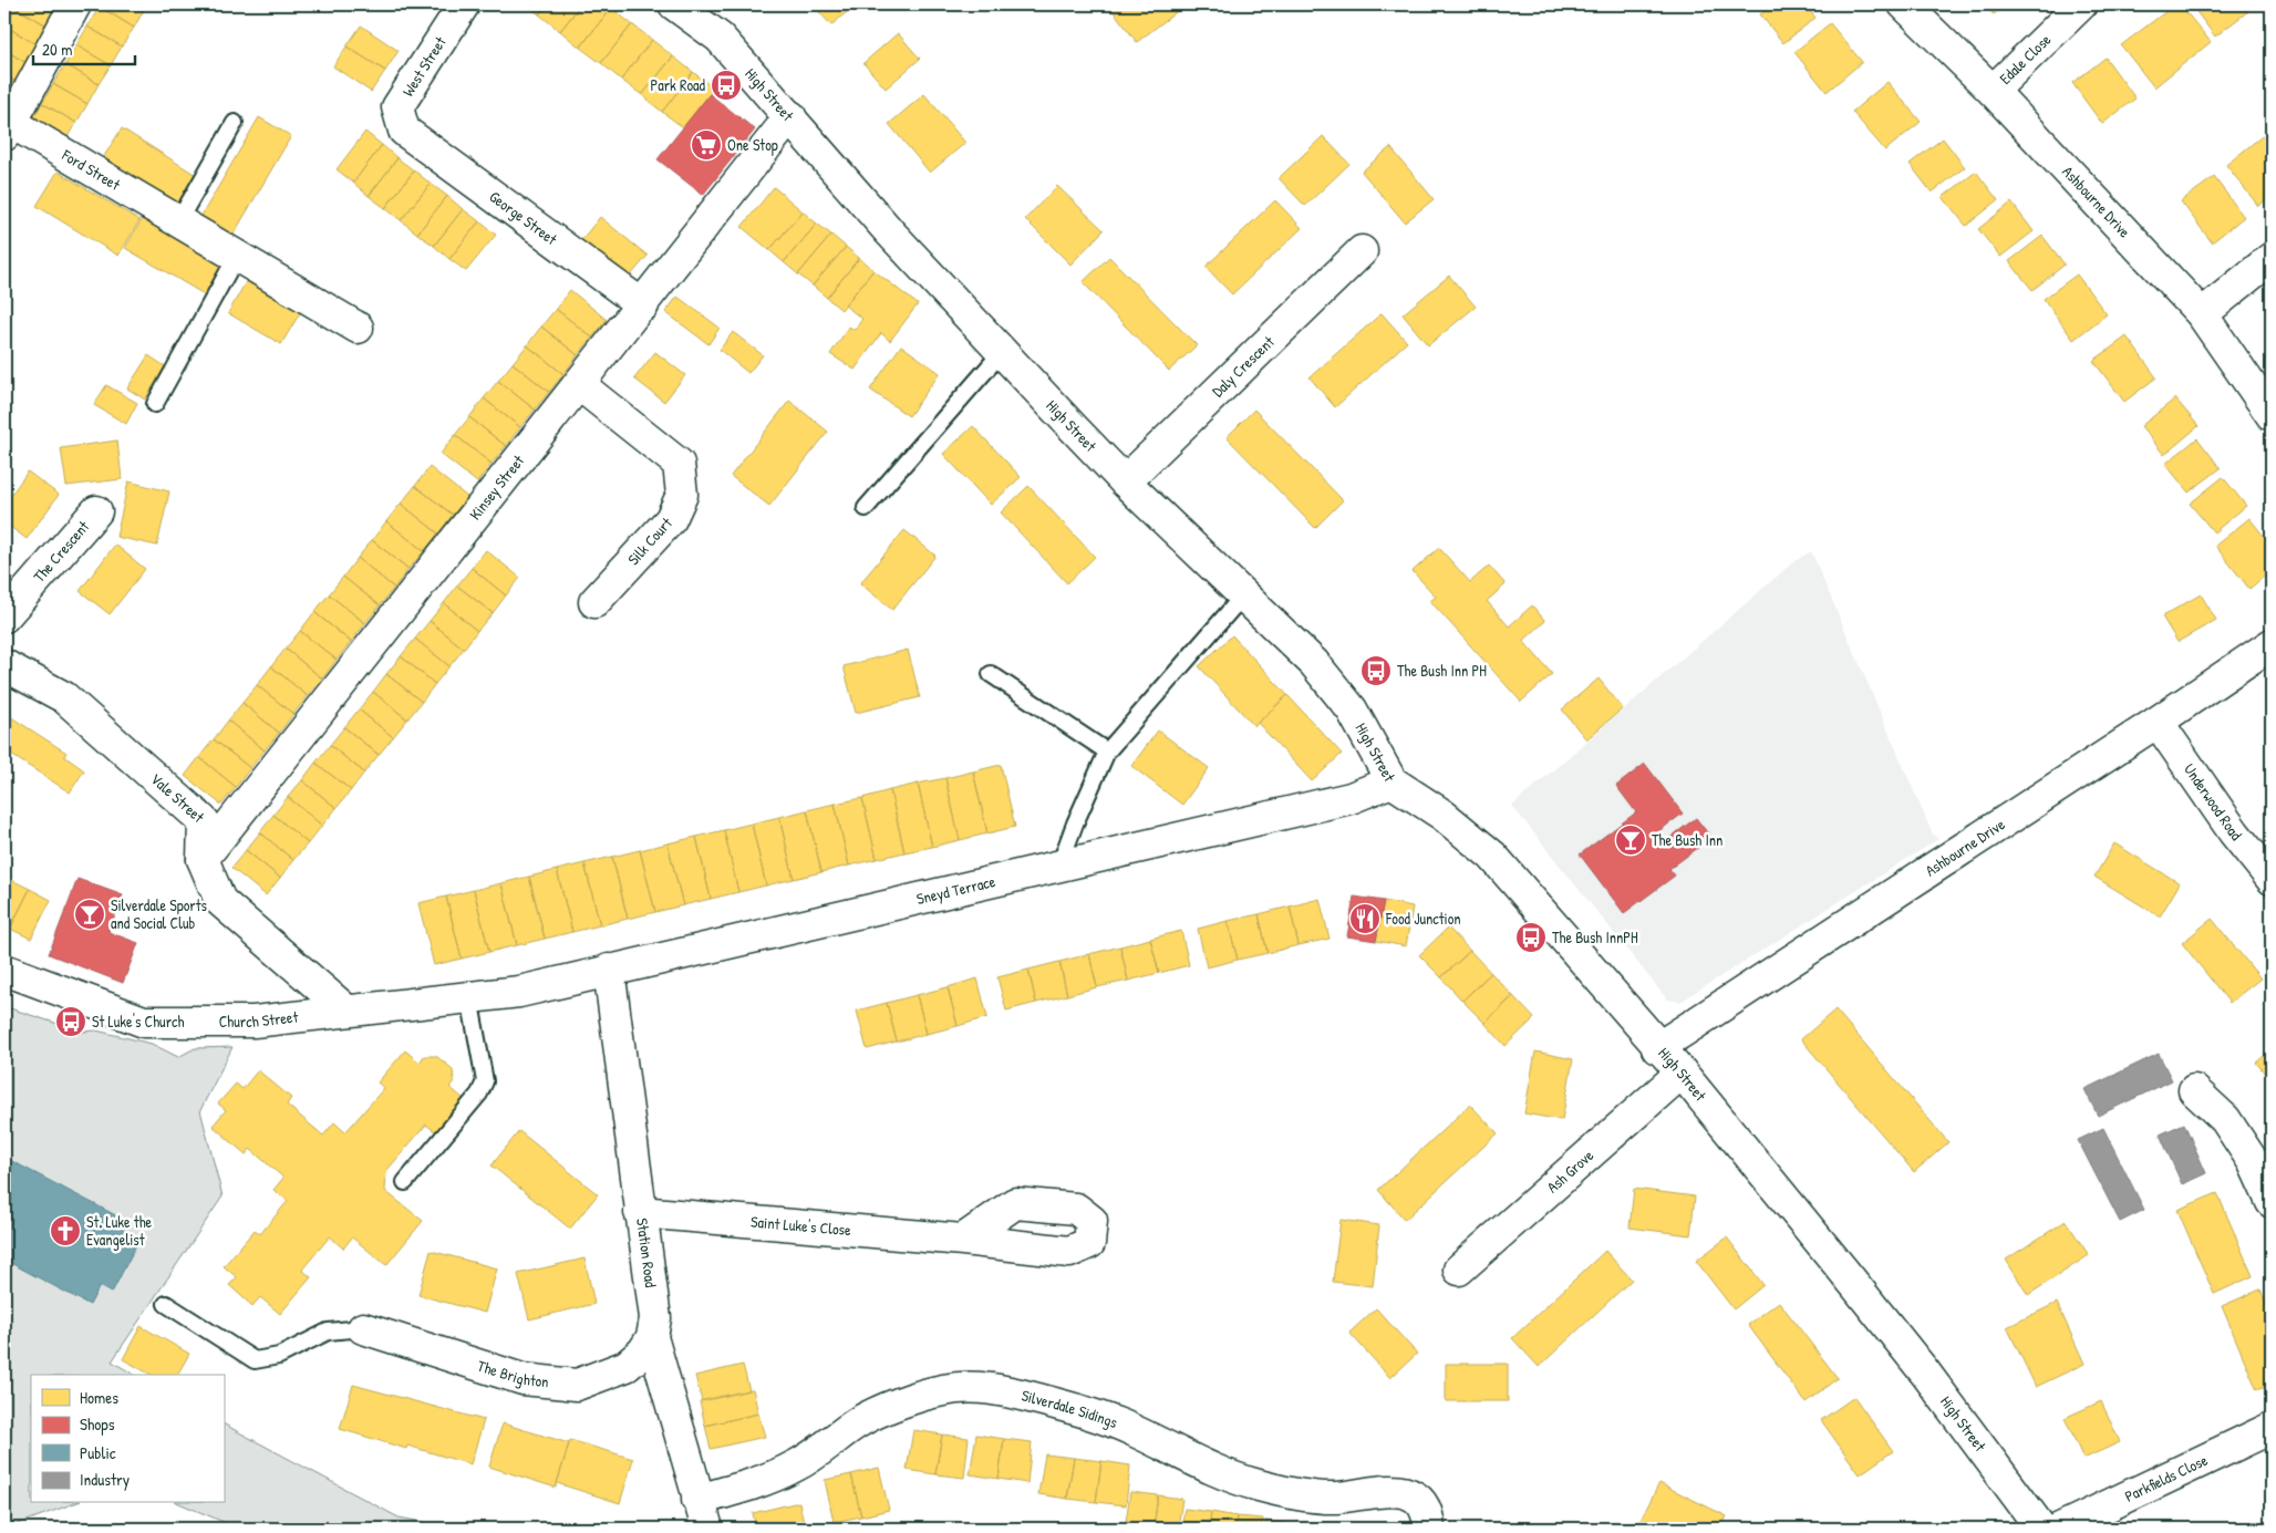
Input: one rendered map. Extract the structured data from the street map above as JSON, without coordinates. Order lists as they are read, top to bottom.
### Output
{
  "streets": {
    "street": [
      "Edale Close",
      "West Street",
      "High Street",
      "Ford Street",
      "Ashbourne Drive",
      "George Street",
      "Daly Crescent",
      "Kinsey Street",
      "Silk Court",
      "The Crescent",
      "Vale Street",
      "Underwood Road",
      "Sneyd Terrace",
      "Church Street",
      "Ash Grove",
      "Saint Luke's Close",
      "Station Road",
      "The Brighton",
      "Silverdale Sidings",
      "Parkfields Close"
    ]
  },
  "crossings": [
    ["Edale Close", "Ashbourne Drive"],
    ["West Street", "George Street"],
    ["High Street", "Ashbourne Drive"],
    ["High Street", "Daly Crescent"],
    ["High Street", "Kinsey Street"],
    ["High Street", "Sneyd Terrace"],
    ["High Street", "Ash Grove"],
    ["Ashbourne Drive", "Underwood Road"],
    ["George Street", "Kinsey Street"],
    ["Kinsey Street", "Silk Court"],
    ["Kinsey Street", "Vale Street"],
    ["Vale Street", "Church Street"],
    ["Sneyd Terrace", "Church Street"],
    ["Sneyd Terrace", "Station Road"],
    ["Saint Luke's Close", "Station Road"],
    ["Station Road", "The Brighton"],
    ["Station Road", "Silverdale Sidings"]
  ],
  "places": {
    "bus stop": [
      "Park Road",
      "The Bush Inn PH",
      "The Bush InnPH",
      "St Luke's Church"
    ],
    "supermarket": ["One Stop"],
    "bar": ["The Bush Inn", "Silverdale Sports and Social Club"],
    "restaurant": ["Food Junction"],
    "church": ["St. Luke the Evangelist"]
  },
  "legend": [
    "Homes",
    "Shops",
    "Public",
    "Industry"
  ],
  "scale_bar": "20 m"
}
